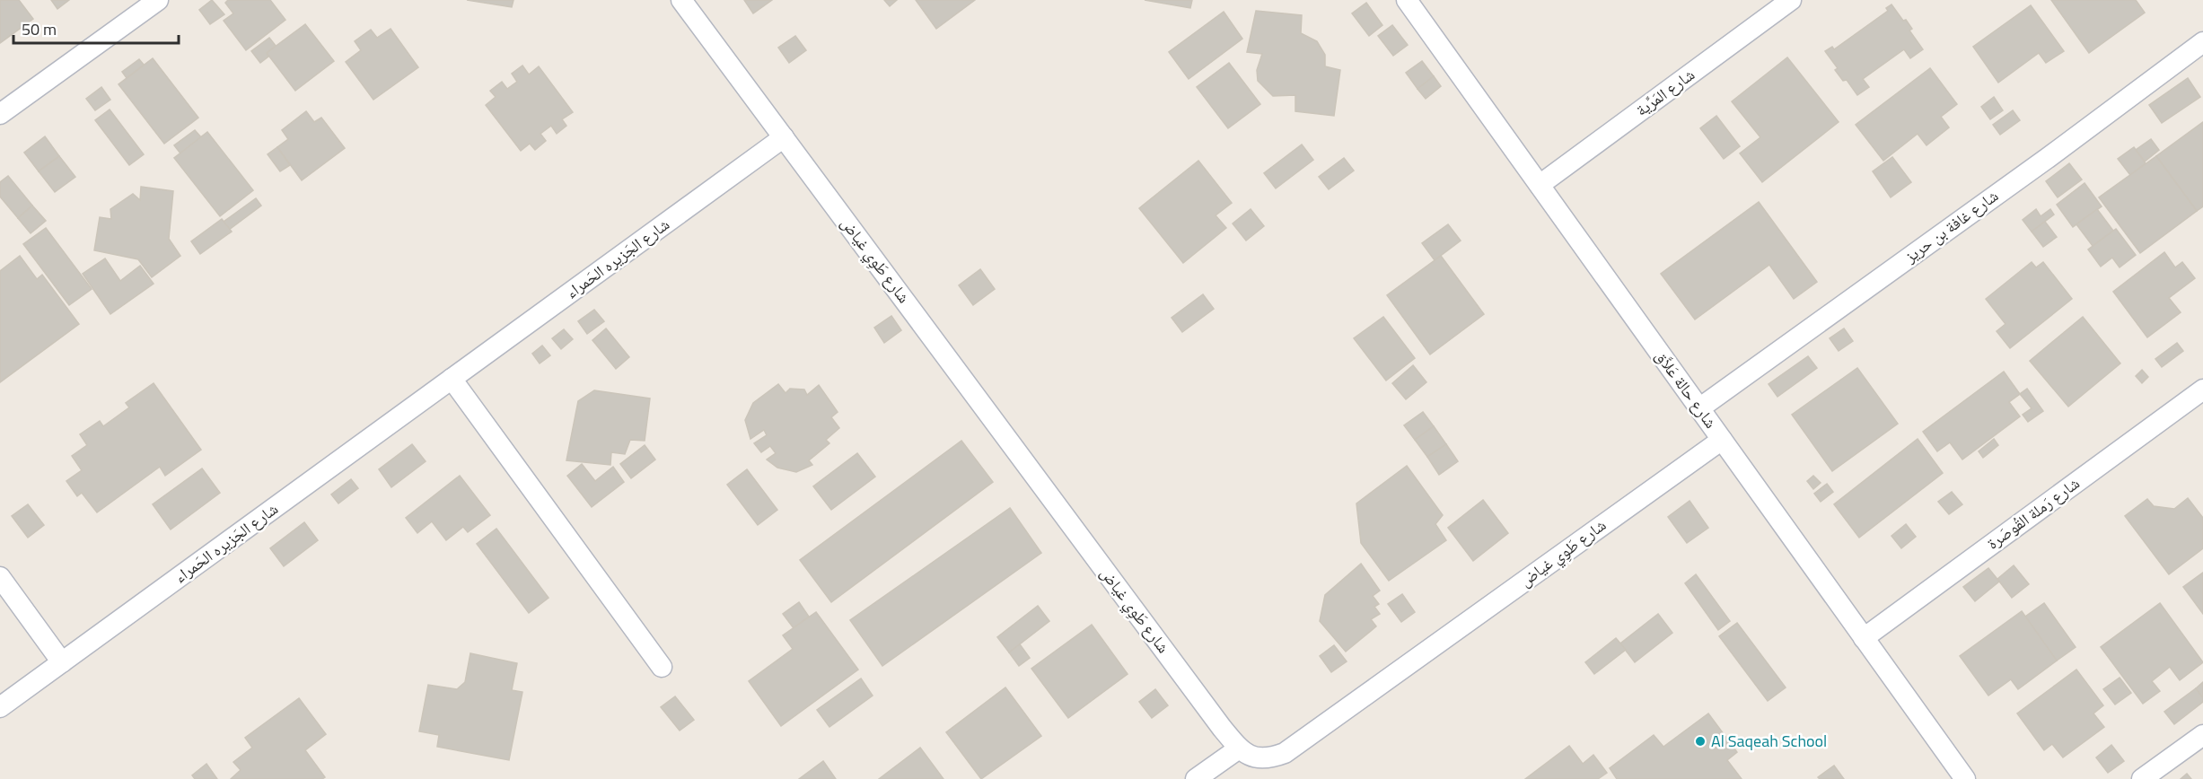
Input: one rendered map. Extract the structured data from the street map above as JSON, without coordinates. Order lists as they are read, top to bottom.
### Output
{
  "streets": {
    "street": [
      "شارع المَرِّية",
      "شارع غافة بن حريز",
      "شارع الجَزيره الحَمراء",
      "شارع طَوِي غياض",
      "شارع حالة عَلاَّق",
      "شارع رَملة القُوصَرة"
    ]
  },
  "crossings": [
    ["شارع المَرِّية", "شارع حالة عَلاَّق"],
    ["شارع غافة بن حريز", "شارع حالة عَلاَّق"],
    ["شارع الجَزيره الحَمراء", "شارع طَوِي غياض"],
    ["شارع طَوِي غياض", "شارع حالة عَلاَّق"],
    ["شارع حالة عَلاَّق", "شارع رَملة القُوصَرة"]
  ],
  "places": ["Al Saqeah School"],
  "scale_bar": "50 m"
}
